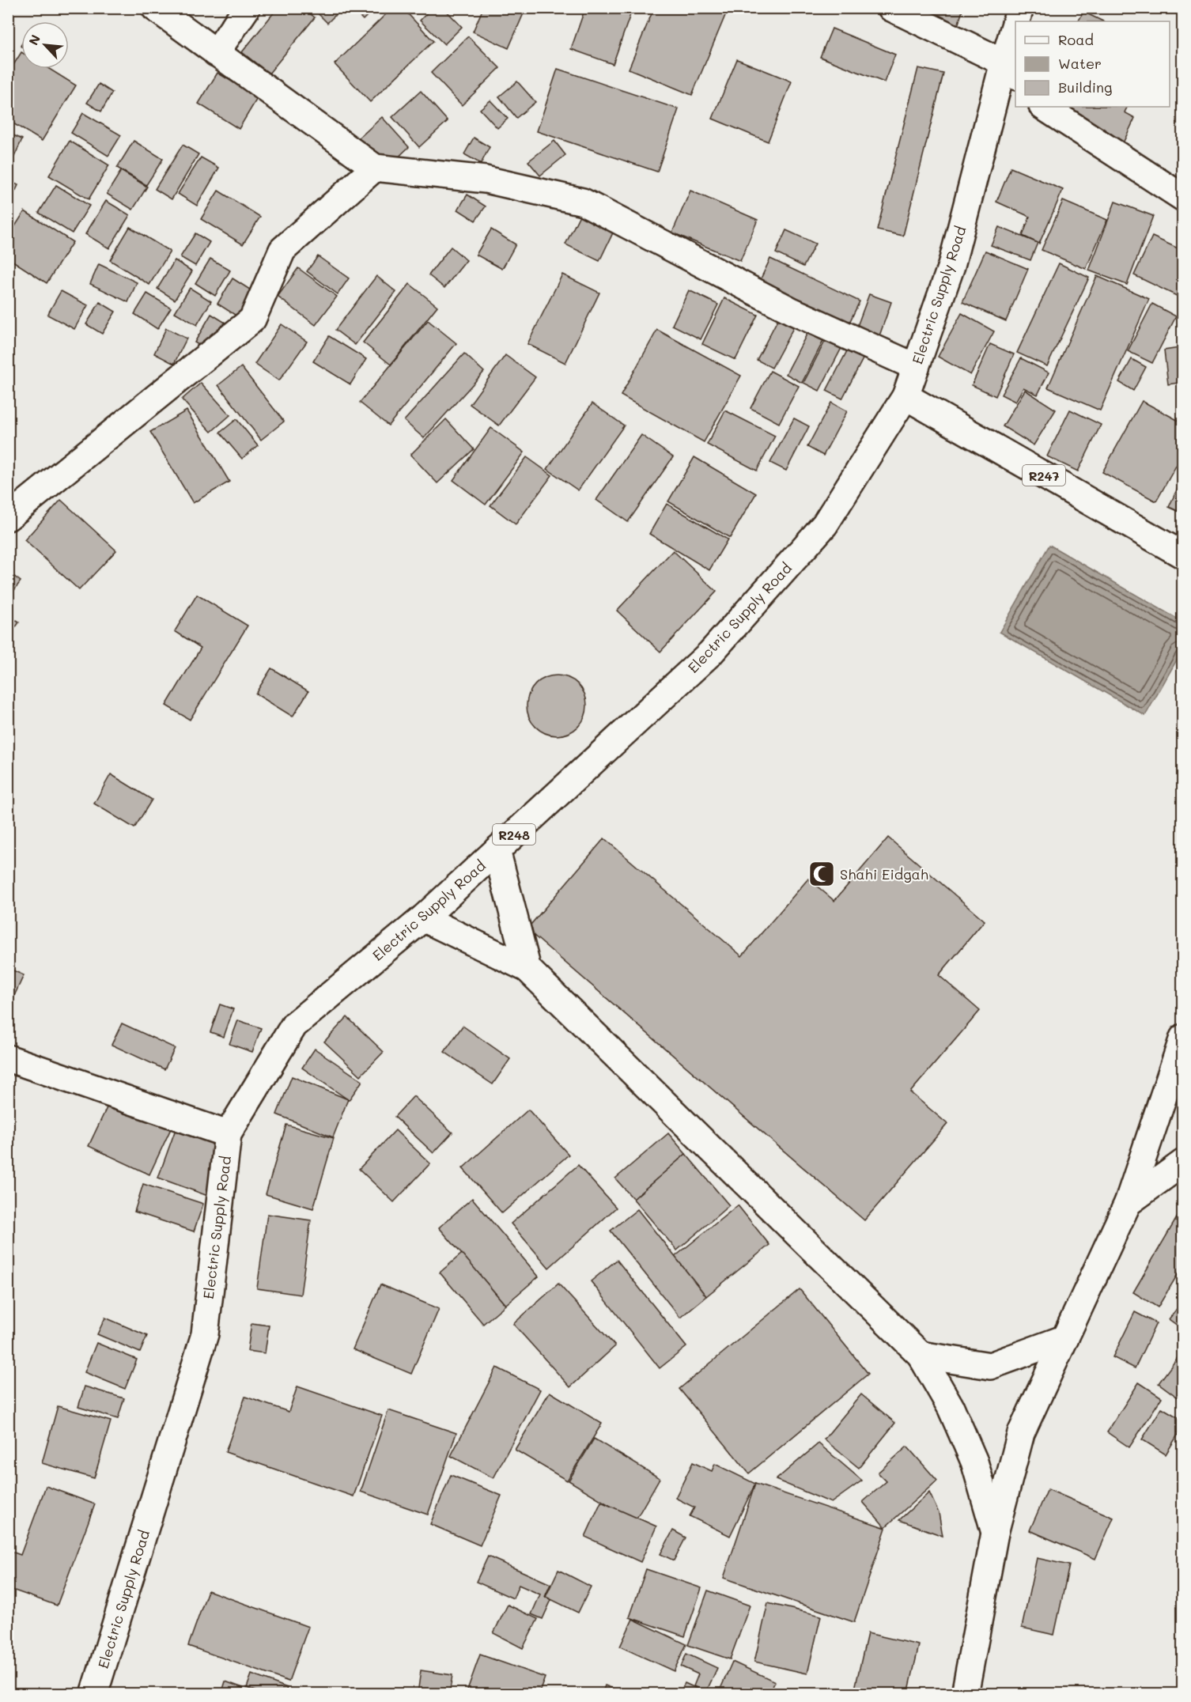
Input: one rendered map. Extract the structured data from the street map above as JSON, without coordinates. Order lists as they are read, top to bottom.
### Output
{
  "streets": {
    "main road": ["Electric Supply Road", "R247", "R248"]
  },
  "crossings": [
    ["Electric Supply Road", "R247"]
  ],
  "places": {
    "mosque": ["Shahi Eidgah"]
  },
  "legend": ["Road", "Water", "Building"],
  "north": "top left"
}
